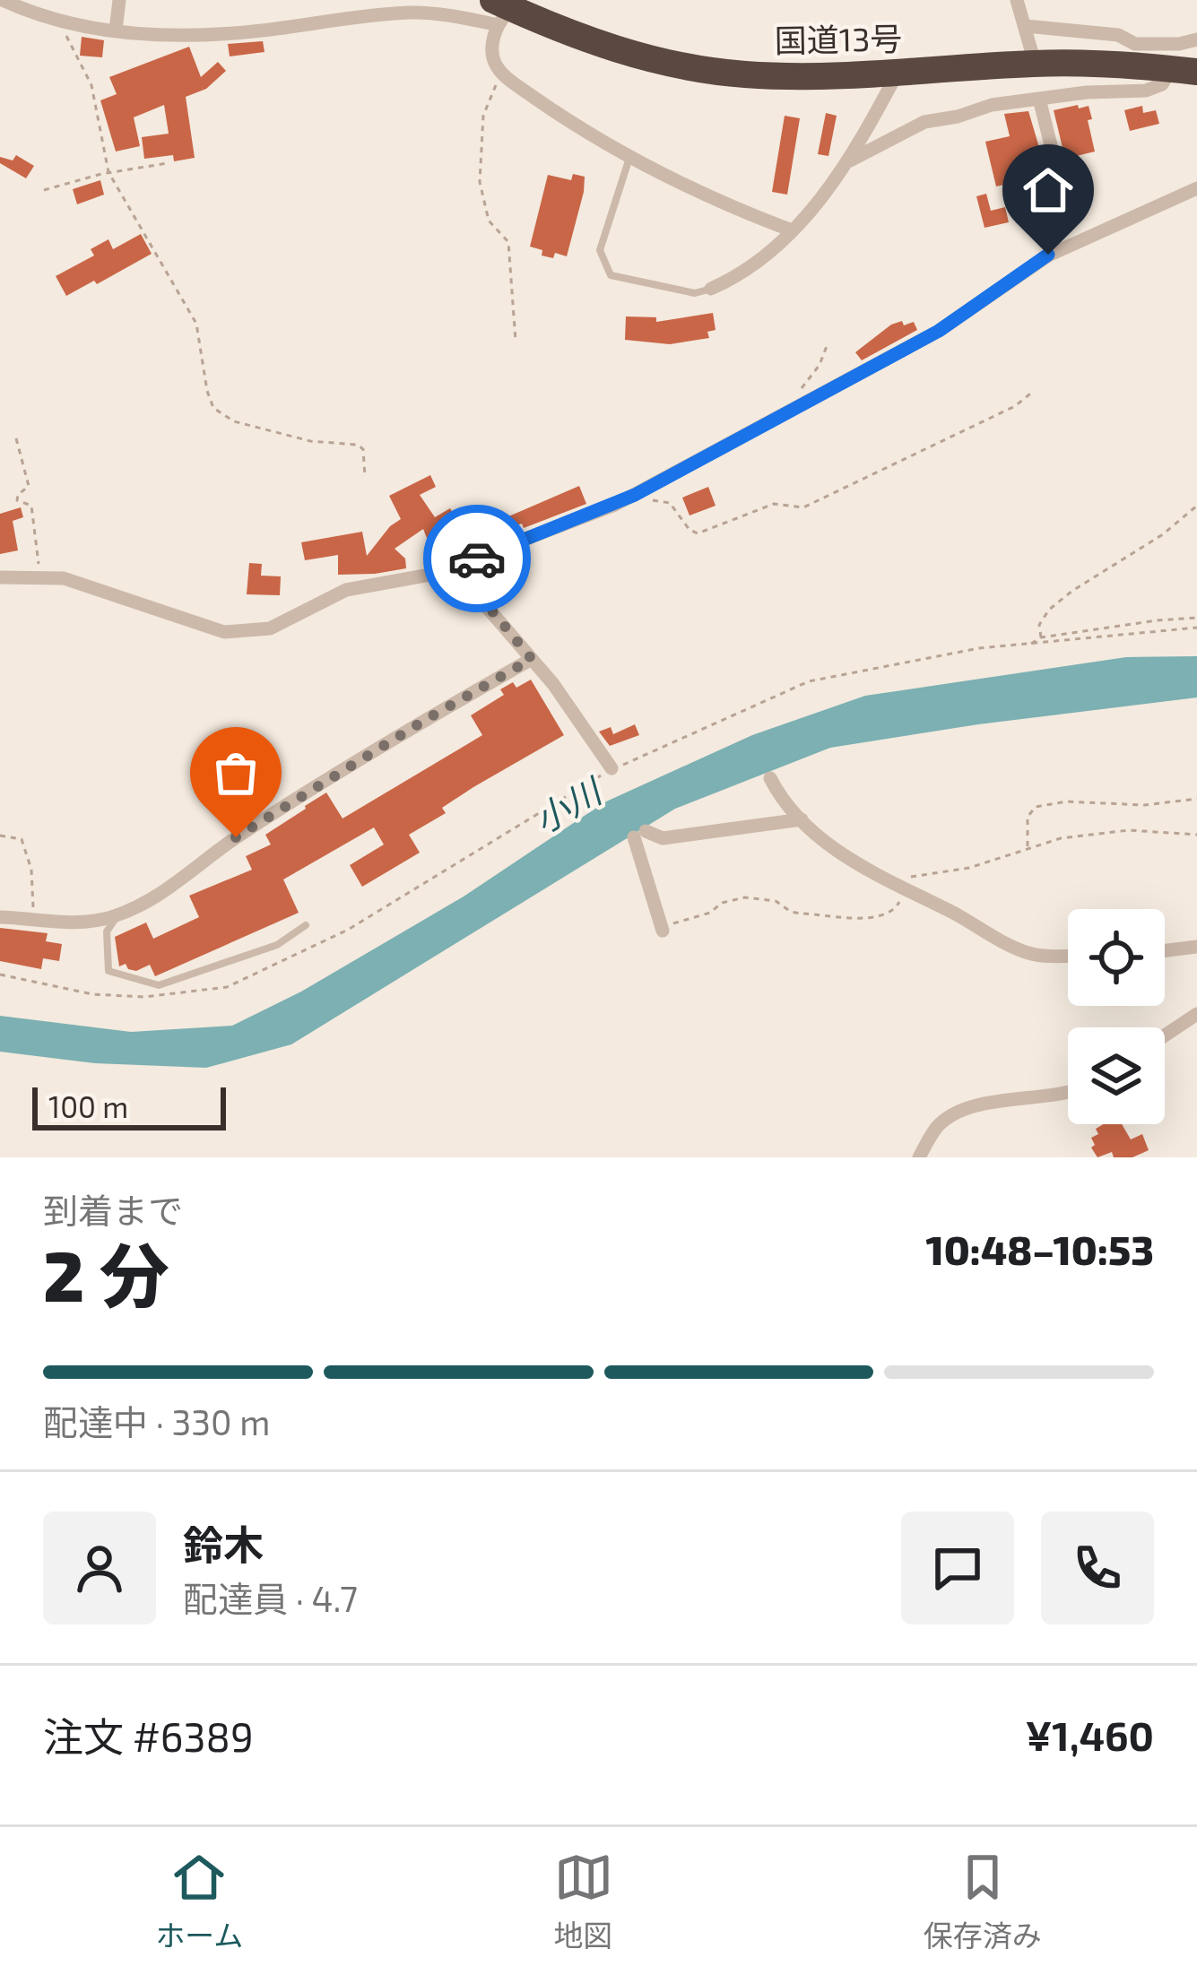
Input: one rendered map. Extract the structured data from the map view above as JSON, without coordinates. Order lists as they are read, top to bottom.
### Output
{
  "streets": {
    "highway": ["国道13号"]
  },
  "water": ["小川"],
  "scale_bar": "100 m",
  "page": {
    "scale": "100 m",
    "heading": ["2 分", "到着まで", "10:48–10:53"],
    "panel": [
      "鈴木",
      "配達員 · 4.7",
      "注文 #6389",
      "¥1,460"
    ],
    "bar": "配達中 · 330 m",
    "tabs": ["ホーム", "地図", "保存済み"]
  }
}
